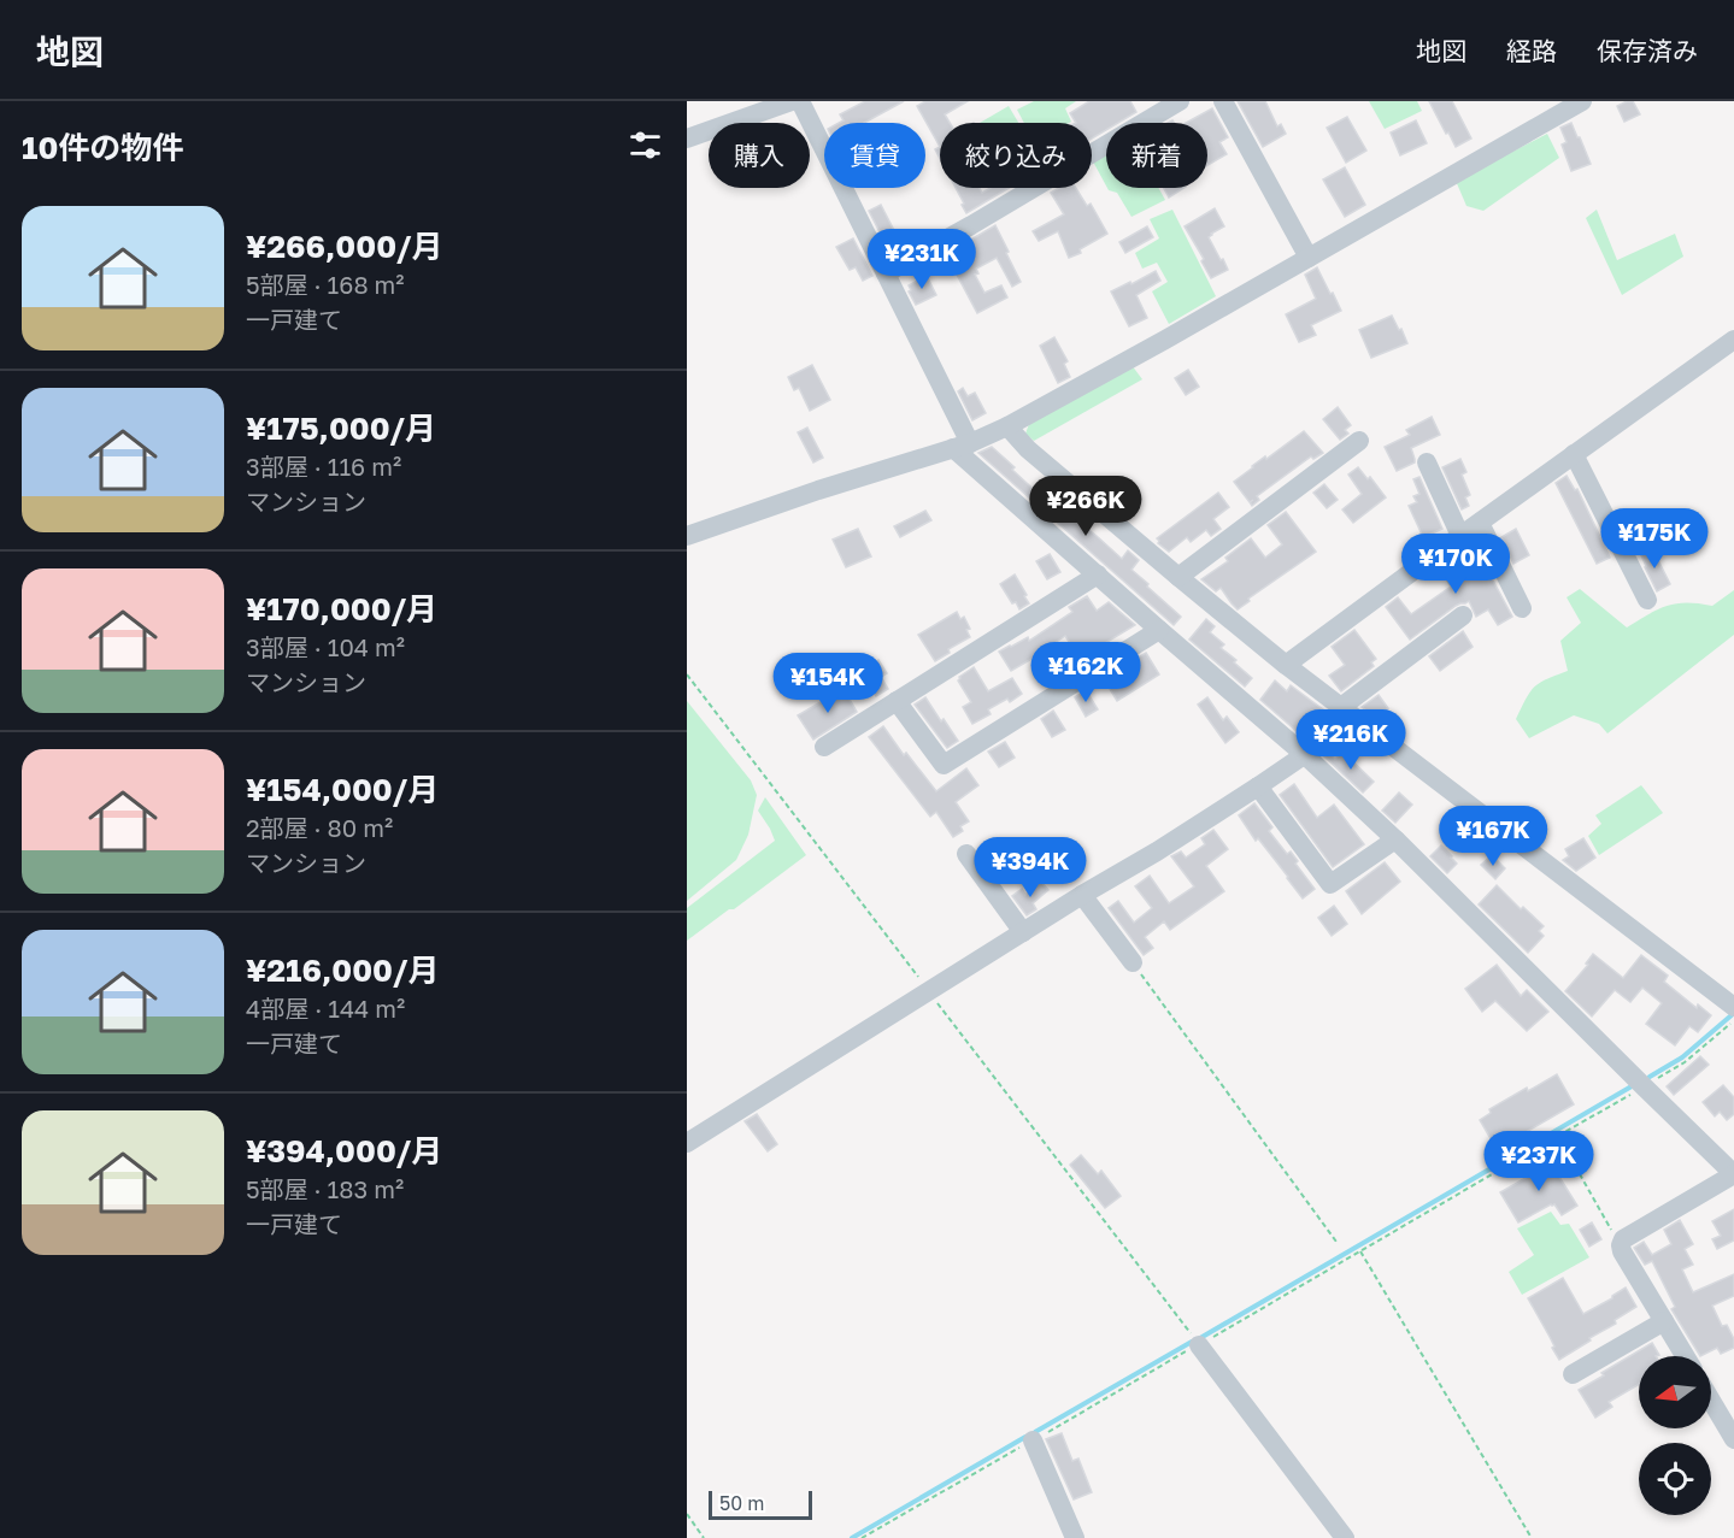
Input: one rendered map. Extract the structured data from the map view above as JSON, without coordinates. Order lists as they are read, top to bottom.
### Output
{
  "scale_bar": "50 m",
  "north": "left",
  "page": {
    "header": "地図",
    "nav": ["地図", "経路", "保存済み"],
    "heading": "10件の物件",
    "chip": [
      "購入",
      "賃貸",
      "絞り込み",
      "新着"
    ],
    "list": [
      {
        "name": "¥266,000/月",
        "note": "5部屋 · 168 m² · 一戸建て"
      },
      {
        "name": "¥175,000/月",
        "note": "3部屋 · 116 m² · マンション"
      },
      {
        "name": "¥170,000/月",
        "note": "3部屋 · 104 m² · マンション"
      },
      {
        "name": "¥154,000/月",
        "note": "2部屋 · 80 m² · マンション"
      },
      {
        "name": "¥216,000/月",
        "note": "4部屋 · 144 m² · 一戸建て"
      },
      {
        "name": "¥394,000/月",
        "note": "5部屋 · 183 m² · 一戸建て"
      }
    ],
    "price": [
      "¥231K",
      "¥266K",
      "¥175K",
      "¥170K",
      "¥162K",
      "¥154K",
      "¥216K",
      "¥167K",
      "¥394K",
      "¥237K"
    ],
    "scale": "50 m"
  }
}
